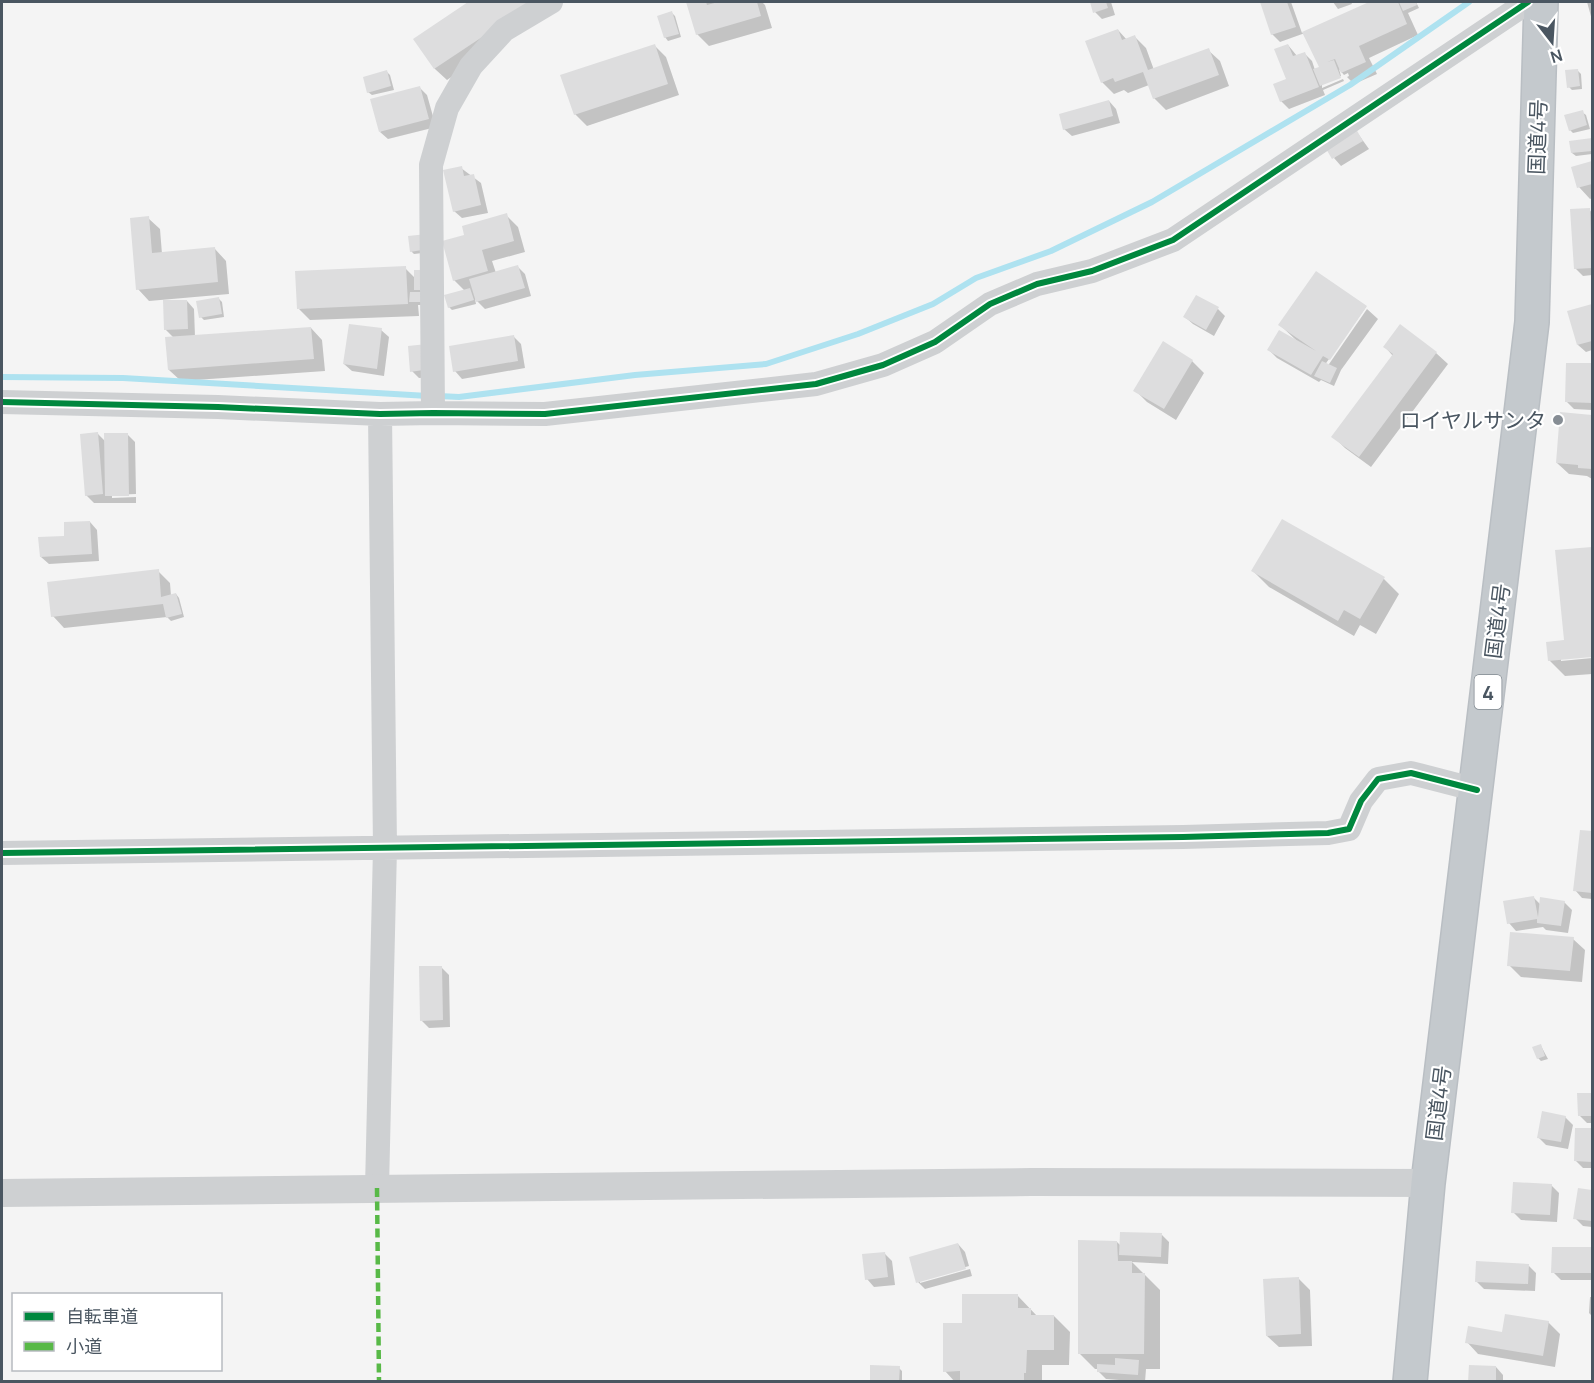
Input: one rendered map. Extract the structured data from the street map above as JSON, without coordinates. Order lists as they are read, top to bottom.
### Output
{
  "streets": {
    "highway": ["国道4号", "4"]
  },
  "places": ["ロイヤルサンタ"],
  "legend": ["自転車道", "小道"],
  "north": "bottom"
}
